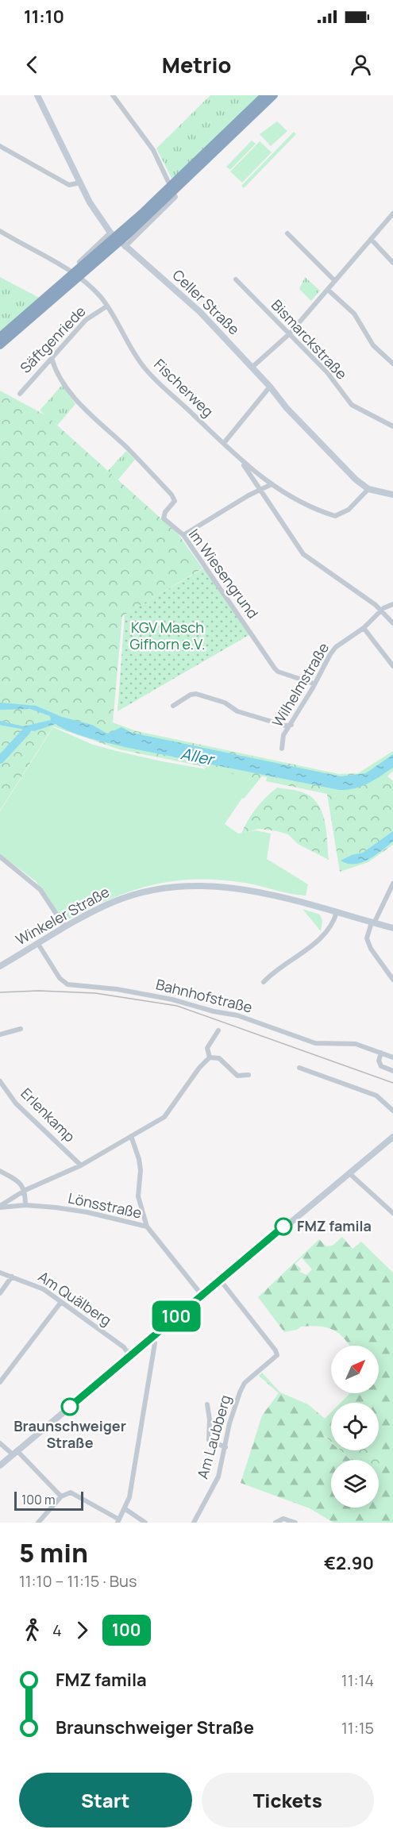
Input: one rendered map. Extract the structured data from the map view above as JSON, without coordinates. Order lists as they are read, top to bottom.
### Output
{
  "streets": {
    "street": [
      "Celler Straße",
      "Säftgenriede",
      "Bismarckstraße",
      "Fischerweg",
      "Im Wiesengrund",
      "Wilhelmstraße",
      "Winkeler Straße",
      "Bahnhofstraße",
      "Erlenkamp",
      "Lönsstraße",
      "Am Quälberg",
      "Am Laubberg"
    ]
  },
  "crossings": [
    ["Celler Straße", "Fischerweg"],
    ["Säftgenriede", "Fischerweg"],
    ["Säftgenriede", "Im Wiesengrund"],
    ["Im Wiesengrund", "Wilhelmstraße"],
    ["Winkeler Straße", "Bahnhofstraße"]
  ],
  "water": ["Aller"],
  "parks": ["KGV Masch Gifhorn e.V."],
  "places": ["FMZ famila", "Braunschweiger Straße"],
  "lines": ["bus line 100"],
  "scale_bar": "100 m",
  "north": "top right",
  "page": {
    "status": "11:10",
    "header": "Metrio",
    "on_map": "100",
    "scale": "100 m",
    "heading": ["5 min", "11:10 – 11:15 · Bus", "€2.90"],
    "legs": ["4", "100"],
    "list": [
      {
        "name": "FMZ famila",
        "value": "11:14"
      },
      {
        "name": "Braunschweiger Straße",
        "value": "11:15"
      }
    ],
    "buttons": ["Start", "Tickets"]
  }
}
